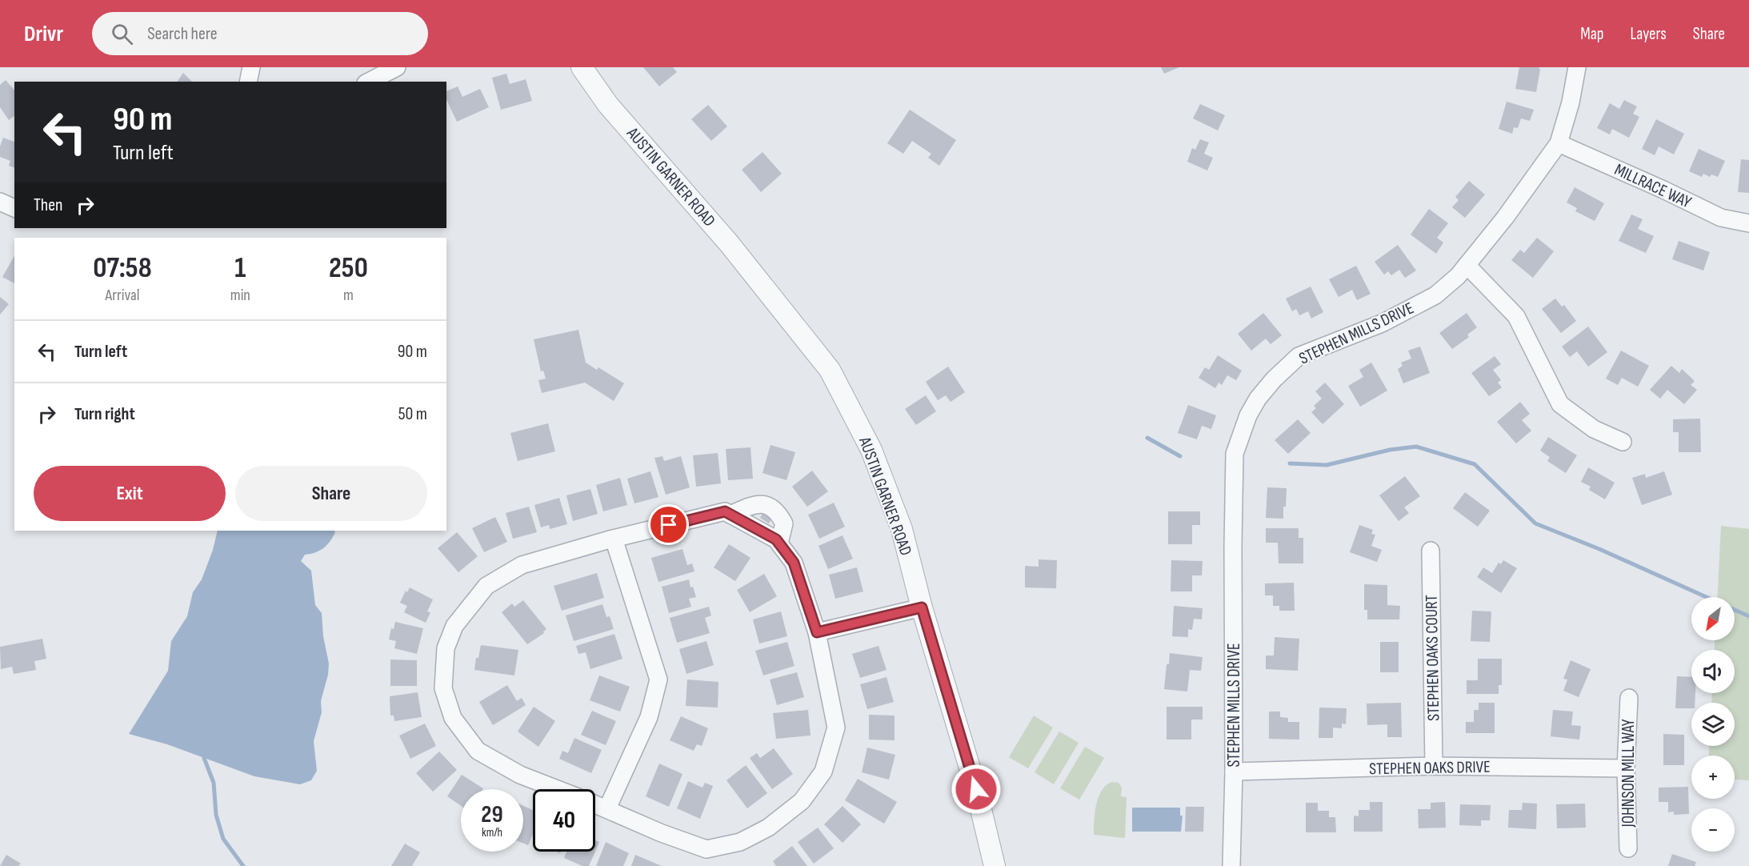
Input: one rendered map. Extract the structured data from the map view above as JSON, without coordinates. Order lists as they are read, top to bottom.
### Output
{
  "streets": {
    "street": [
      "AUSTIN GARNER ROAD",
      "MILLRACE WAY",
      "STEPHEN MILLS DRIVE",
      "STEPHEN OAKS COURT",
      "STEPHEN OAKS DRIVE",
      "JOHNSON MILL WAY"
    ]
  },
  "crossings": [
    ["MILLRACE WAY", "STEPHEN MILLS DRIVE"],
    ["STEPHEN MILLS DRIVE", "STEPHEN OAKS DRIVE"],
    ["STEPHEN OAKS COURT", "STEPHEN OAKS DRIVE"],
    ["STEPHEN OAKS DRIVE", "JOHNSON MILL WAY"]
  ],
  "north": "bottom left",
  "page": {
    "header": "Drivr",
    "search": "Search here",
    "nav": ["Map", "Layers", "Share"],
    "turn": ["90 m", "Turn left"],
    "then": "Then",
    "eta": [
      "07:58",
      "Arrival",
      "1",
      "min",
      "250",
      "m"
    ],
    "list": [
      {
        "name": "Turn left",
        "value": "90 m"
      },
      {
        "name": "Turn right",
        "value": "50 m"
      }
    ],
    "buttons": ["Exit", "Share"],
    "map_buttons": ["+", "−"],
    "speed": "29 km/h",
    "limit": "40"
  }
}
